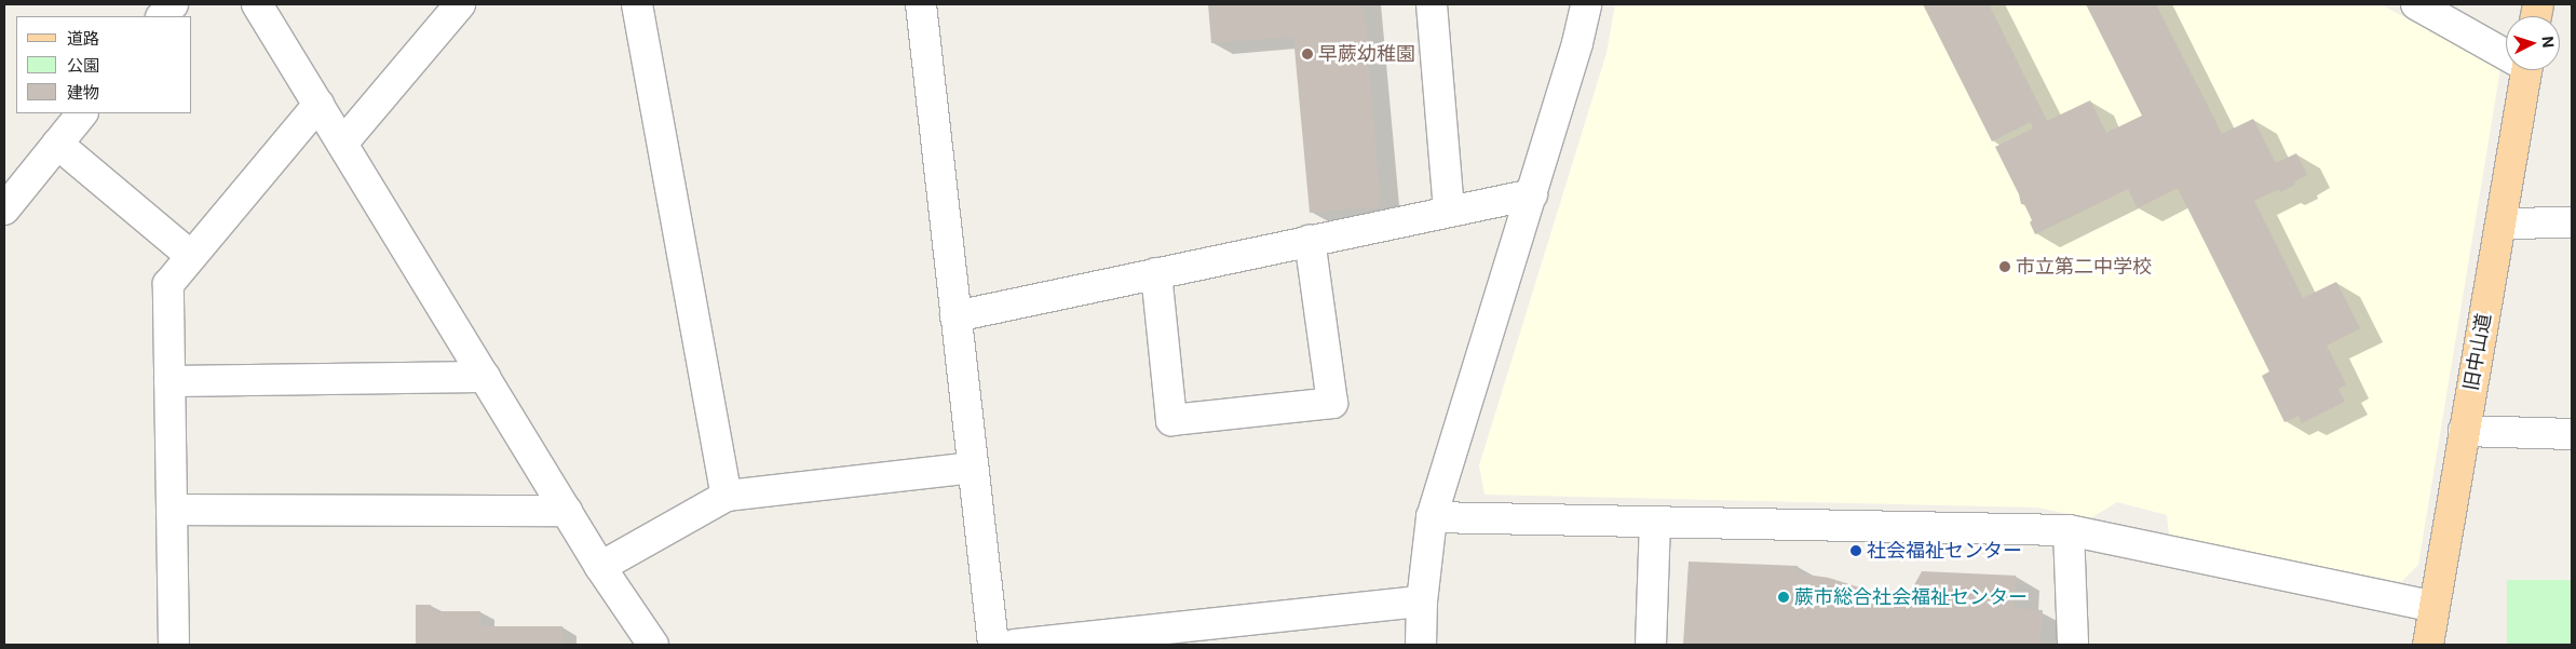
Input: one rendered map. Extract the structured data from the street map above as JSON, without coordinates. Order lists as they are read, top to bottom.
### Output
{
  "streets": {
    "main road": ["旧中山道"]
  },
  "places": [
    "早蕨幼稚園",
    "市立第二中学校",
    "社会福祉センター",
    "蕨市総合社会福祉センター"
  ],
  "legend": ["道路", "公園", "建物"],
  "north": "right"
}
